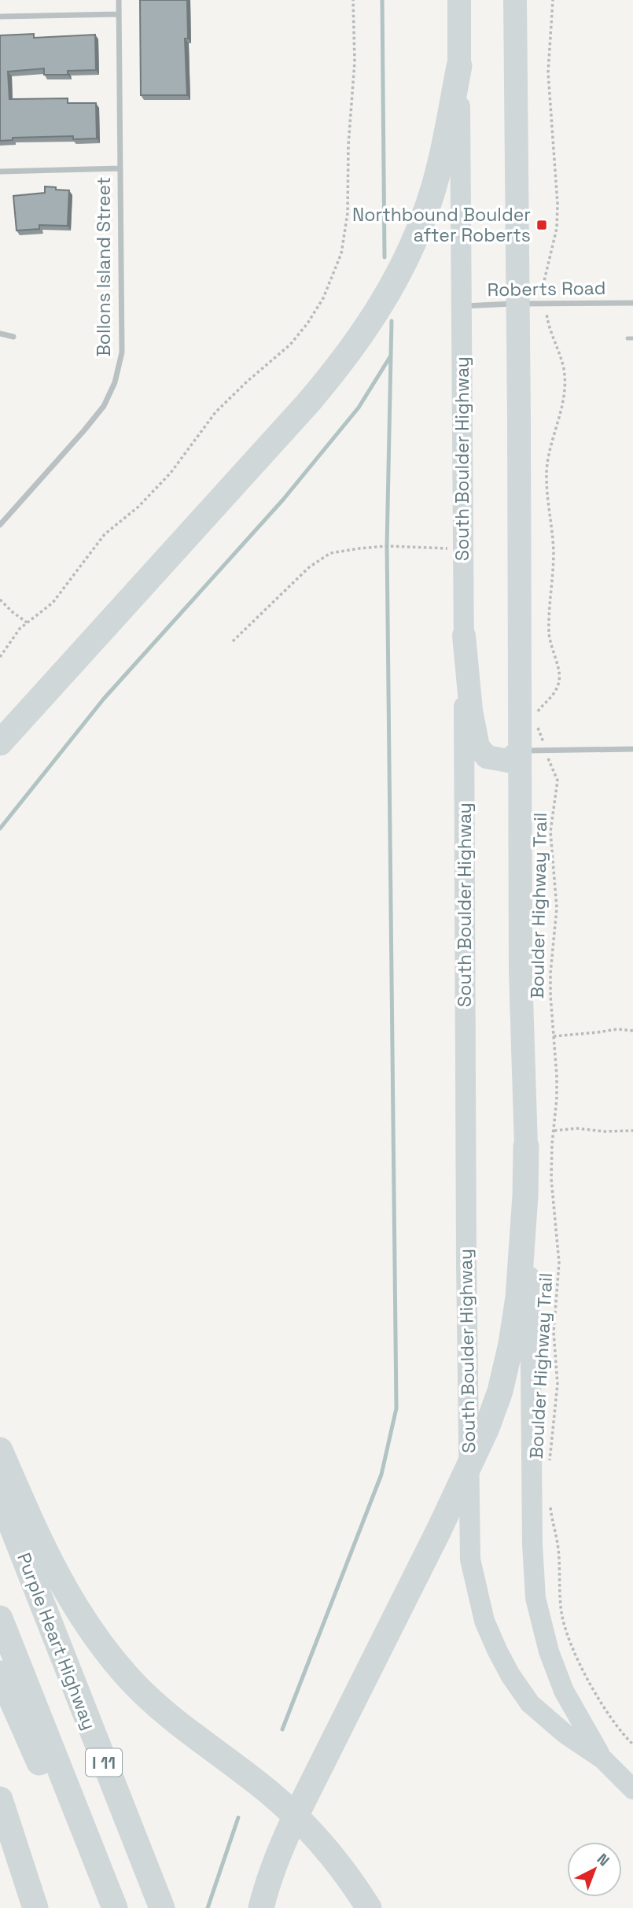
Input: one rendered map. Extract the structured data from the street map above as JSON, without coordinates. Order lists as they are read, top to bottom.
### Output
{
  "streets": {
    "highway": ["Purple Heart Highway", "I 11"],
    "main road": ["South Boulder Highway"],
    "street": ["Bollons Island Street", "Roberts Road"],
    "path": ["Boulder Highway Trail"]
  },
  "crossings": [
    ["Roberts Road", "South Boulder Highway"]
  ],
  "places": {
    "transit": ["Northbound Boulder after Roberts"]
  },
  "north": "top right"
}
